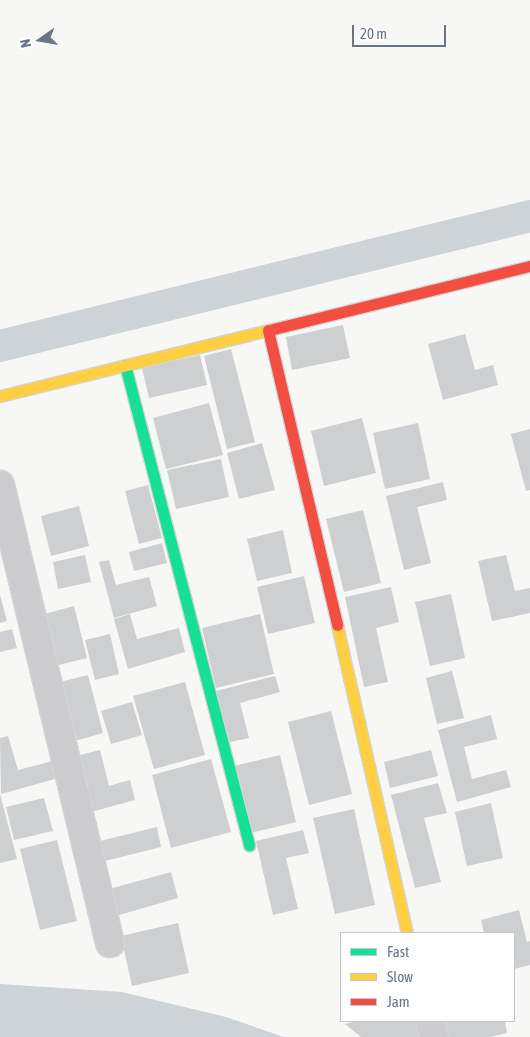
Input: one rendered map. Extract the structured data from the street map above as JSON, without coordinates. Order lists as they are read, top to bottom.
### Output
{
  "legend": ["Fast", "Slow", "Jam"],
  "scale_bar": "20 m",
  "north": "left"
}
